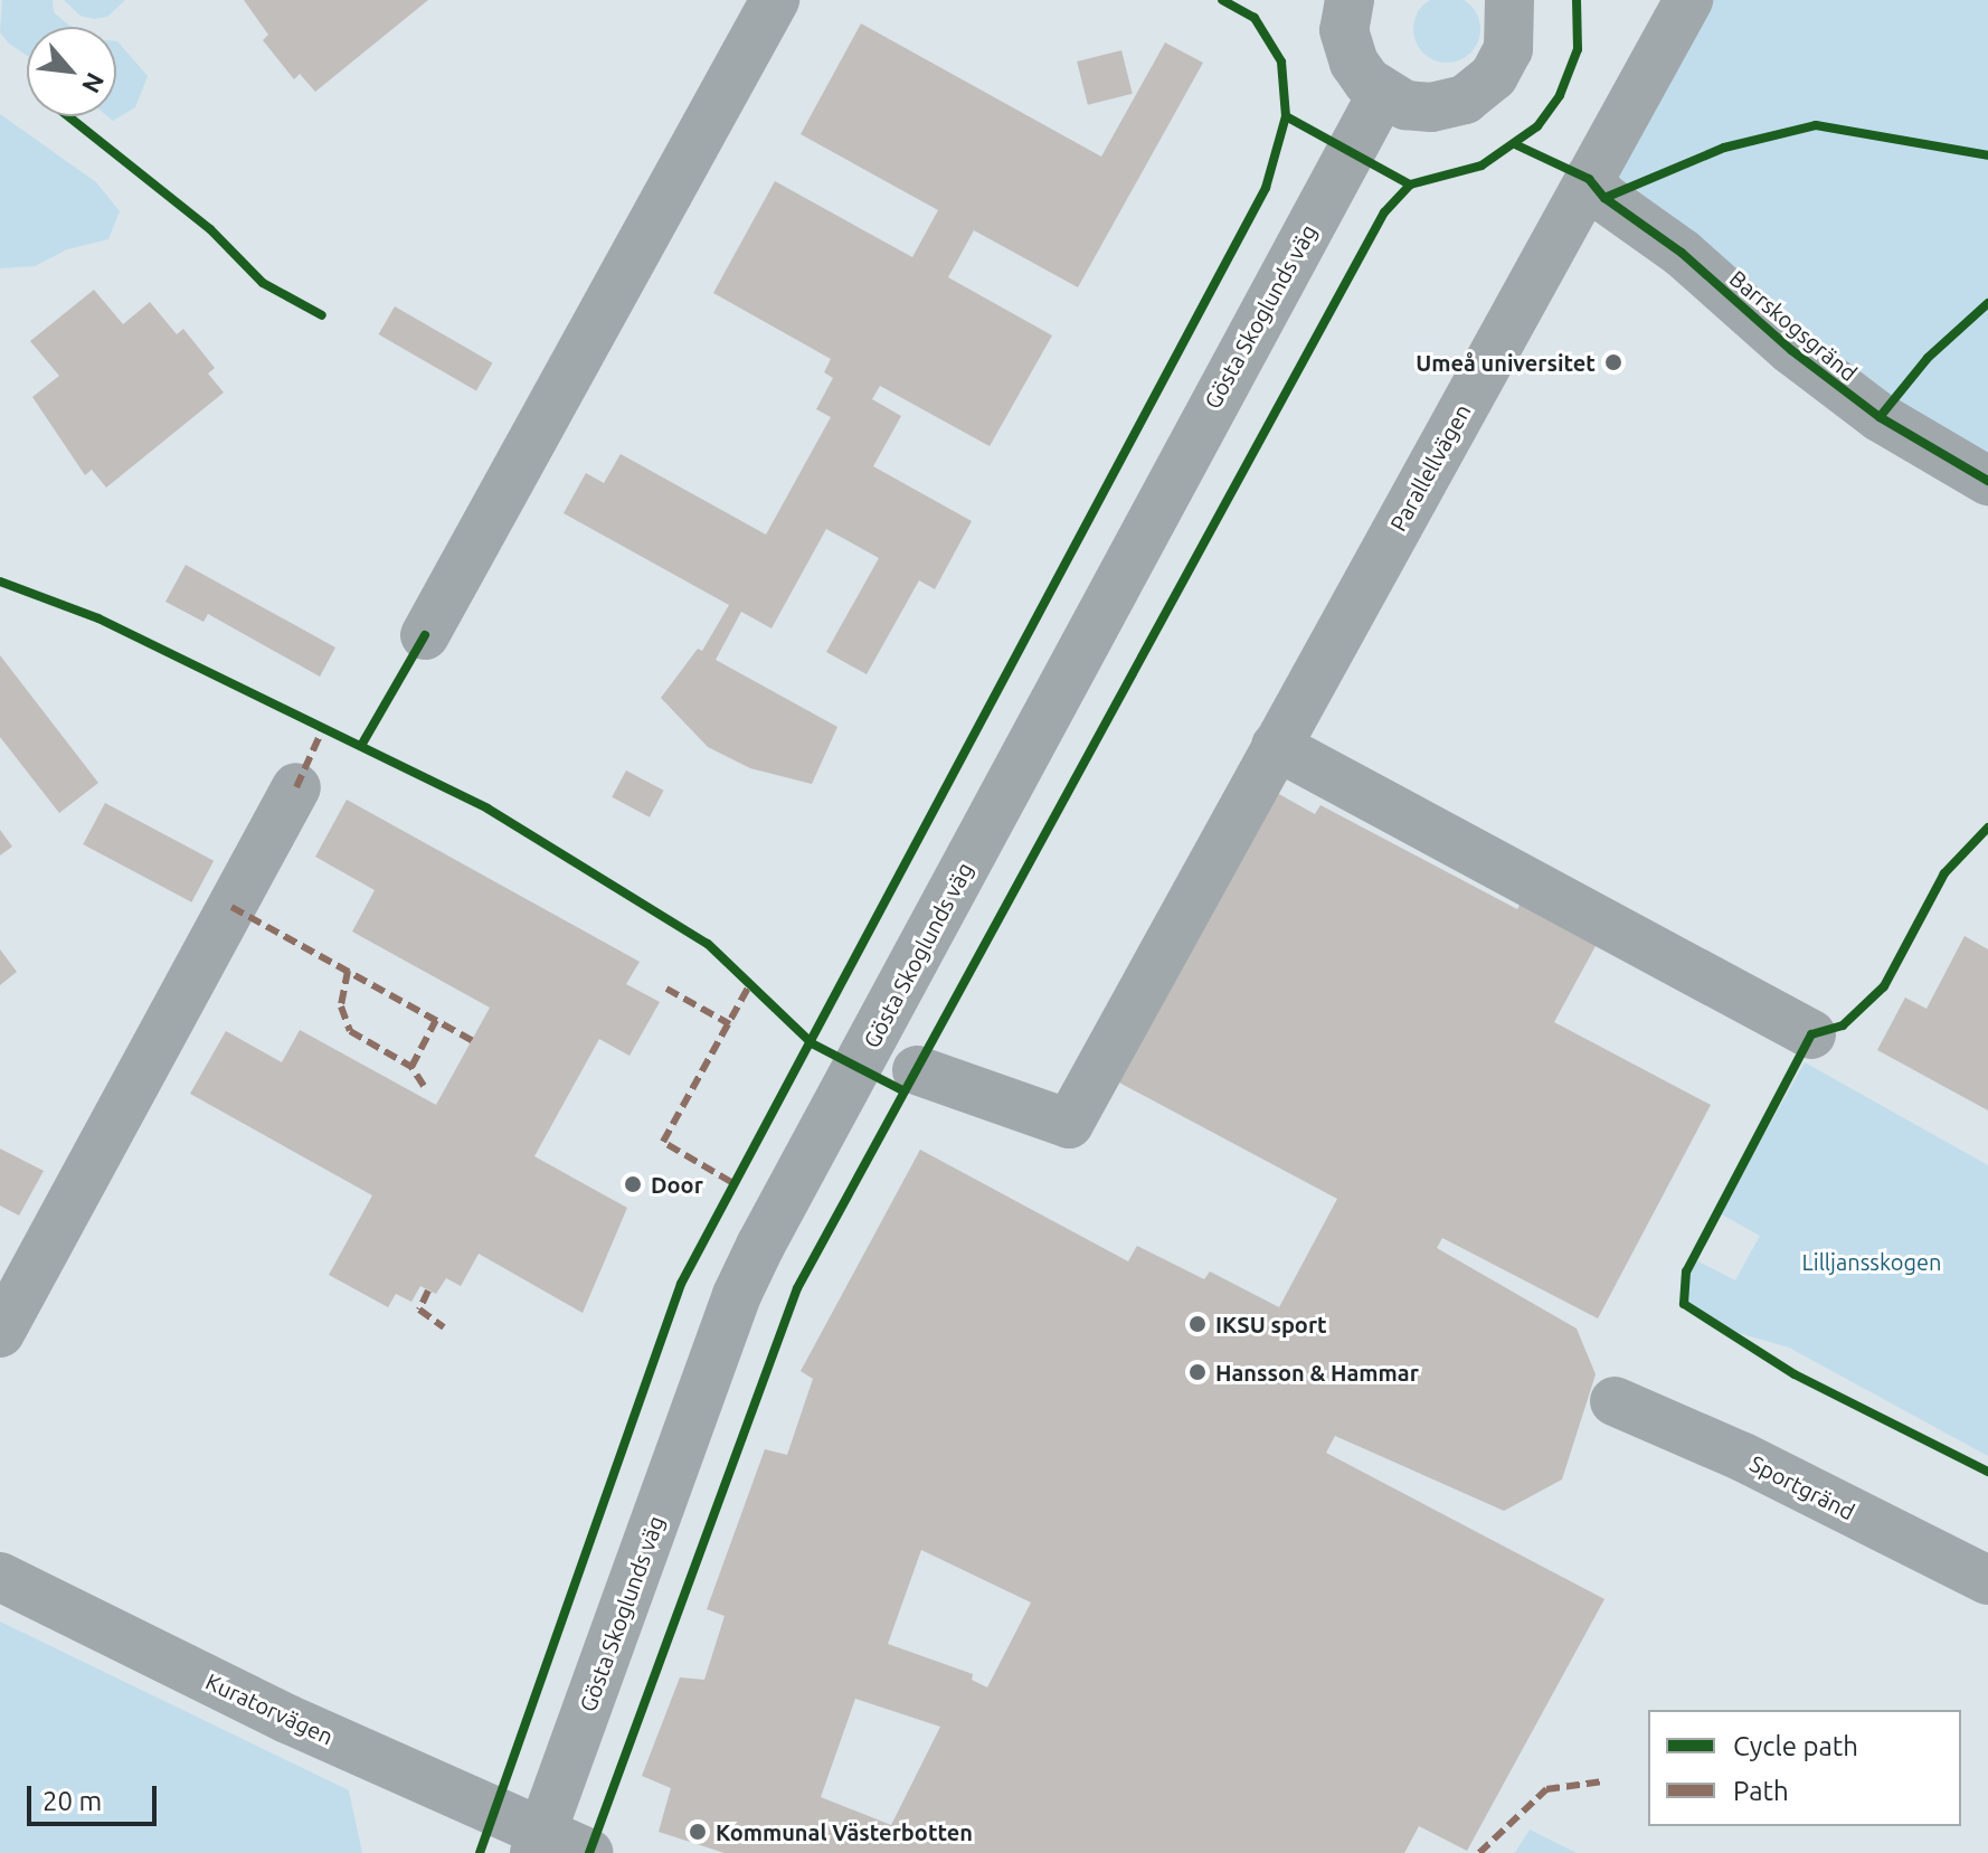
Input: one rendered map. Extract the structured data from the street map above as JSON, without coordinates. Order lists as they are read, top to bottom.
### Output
{
  "streets": {
    "street": [
      "Gösta Skoglunds väg",
      "Barrskogsgränd",
      "Parallellvägen",
      "Sportgränd",
      "Kuratorvägen"
    ]
  },
  "crossings": [
    ["Gösta Skoglunds väg", "Kuratorvägen"],
    ["Barrskogsgränd", "Parallellvägen"]
  ],
  "parks": ["Lilljansskogen"],
  "places": [
    "Umeå universitet",
    "Door",
    "IKSU sport",
    "Hansson & Hammar",
    "Kommunal Västerbotten"
  ],
  "legend": ["Cycle path", "Path"],
  "scale_bar": "20 m",
  "north": "bottom right"
}
